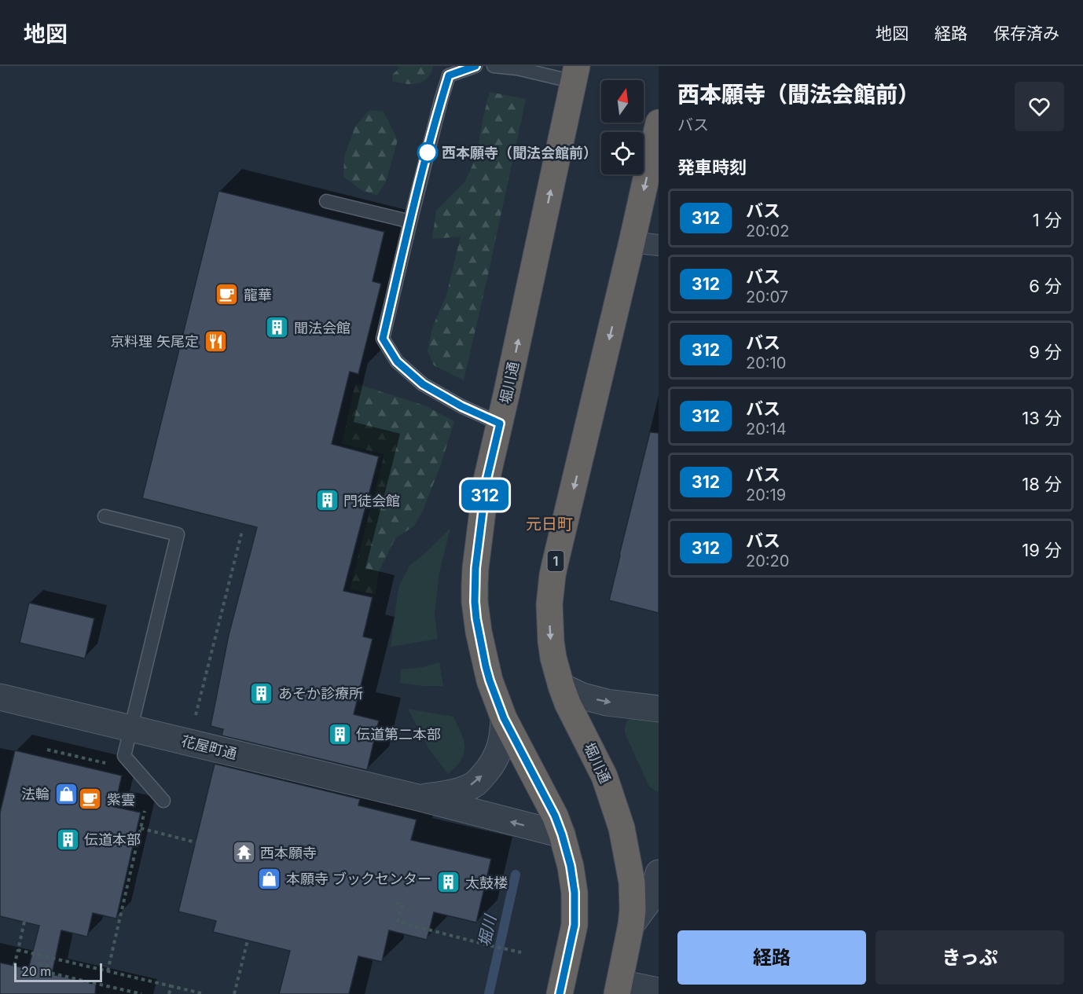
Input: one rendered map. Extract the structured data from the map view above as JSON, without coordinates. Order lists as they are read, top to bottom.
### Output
{
  "streets": {
    "highway": ["堀川通", "1"],
    "street": ["花屋町通"]
  },
  "crossings": [
    ["堀川通", "花屋町通"]
  ],
  "districts": ["元日町"],
  "water": ["堀川"],
  "places": {
    "other": ["西本願寺（聞法会館前）"],
    "cafe": ["龍華", "紫雲"],
    "building": [
      "聞法会館",
      "門徒会館",
      "あそか診療所",
      "伝道第二本部",
      "伝道本部",
      "太鼓楼"
    ],
    "restaurant": ["京料理 矢尾定"],
    "shop": ["法輪", "本願寺 ブックセンター"],
    "temple": ["西本願寺"]
  },
  "lines": ["bus line 312"],
  "scale_bar": "20 m",
  "north": "top",
  "page": {
    "header": "地図",
    "nav": ["地図", "経路", "保存済み"],
    "on_map": "312",
    "heading": [
      ["西本願寺（聞法会館前）", "バス"],
      "発車時刻"
    ],
    "list": [
      {
        "mark": "312",
        "name": "バス",
        "note": "20:02",
        "value": "1 分"
      },
      {
        "mark": "312",
        "name": "バス",
        "note": "20:07",
        "value": "6 分"
      },
      {
        "mark": "312",
        "name": "バス",
        "note": "20:10",
        "value": "9 分"
      },
      {
        "mark": "312",
        "name": "バス",
        "note": "20:14",
        "value": "13 分"
      },
      {
        "mark": "312",
        "name": "バス",
        "note": "20:19",
        "value": "18 分"
      },
      {
        "mark": "312",
        "name": "バス",
        "note": "20:20",
        "value": "19 分"
      }
    ],
    "buttons": ["経路", "きっぷ"],
    "scale": "20 m"
  }
}
